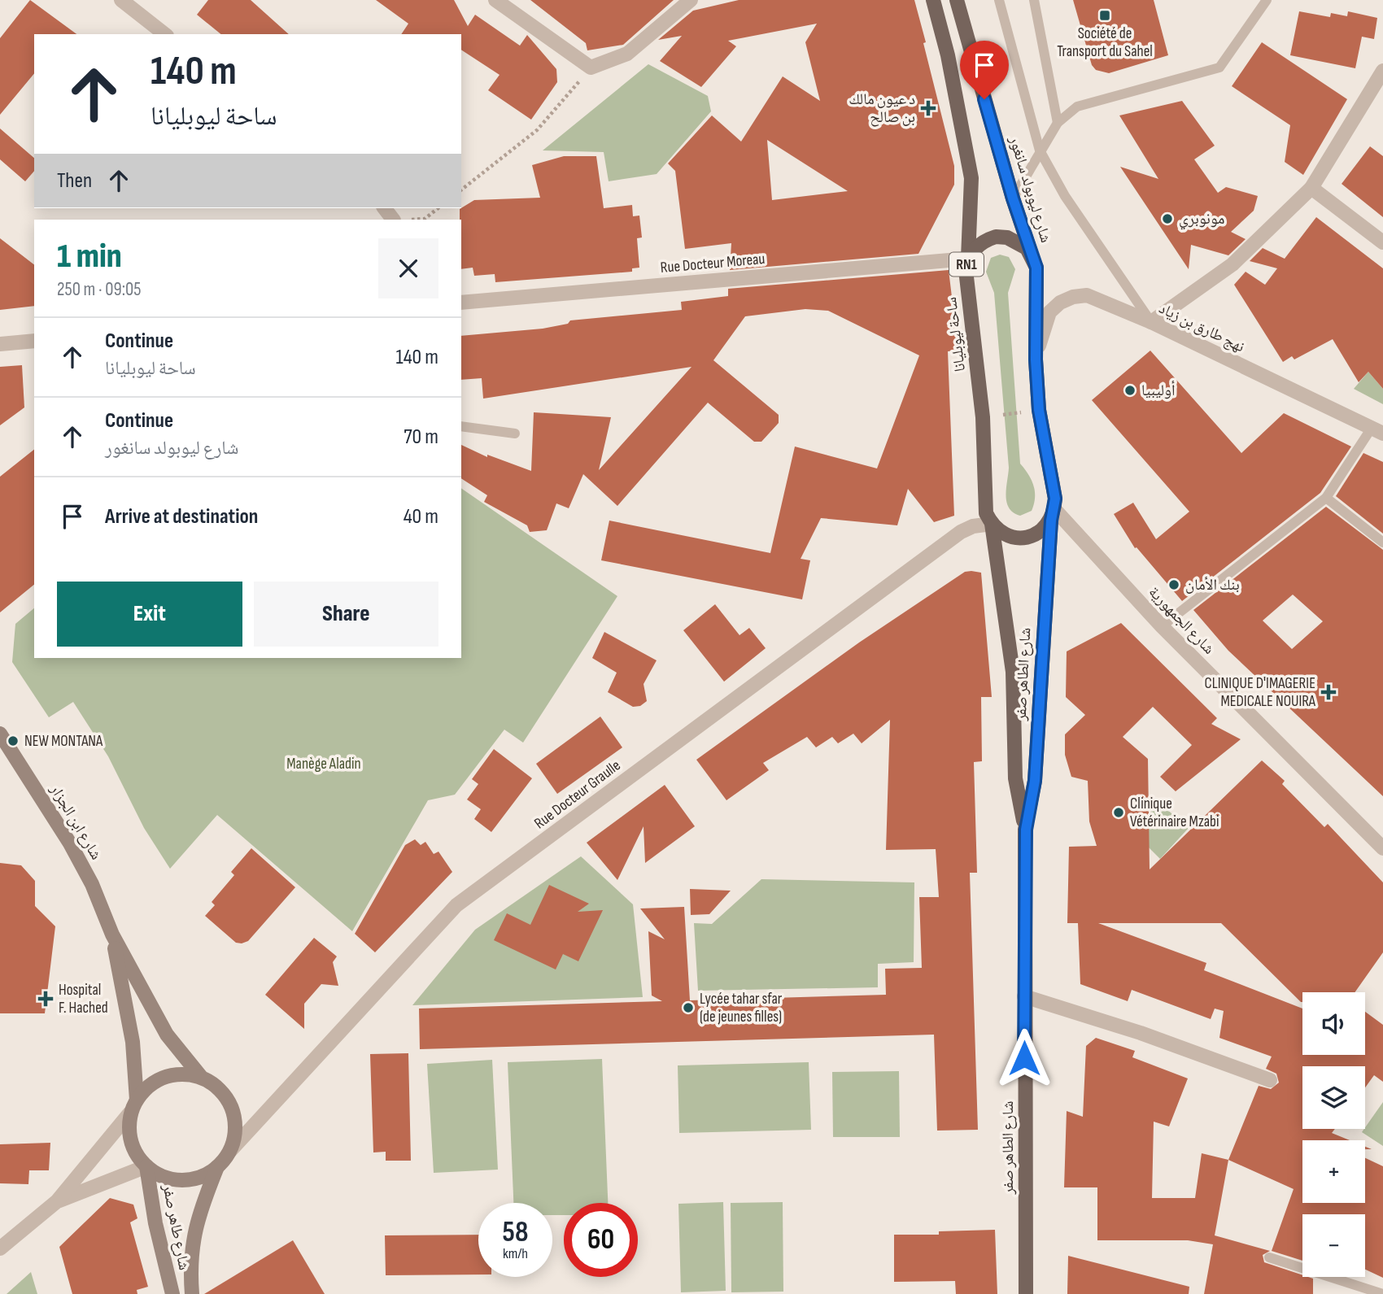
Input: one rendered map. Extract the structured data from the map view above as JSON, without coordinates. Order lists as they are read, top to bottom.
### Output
{
  "streets": {
    "main road": [
      "شارع ليوبولد سانغور",
      "RN1",
      "ساحة ليوبليانا",
      "شارع الطاهر صفر",
      "شارع ابن الجزار",
      "شارع طاهر صفر"
    ],
    "street": [
      "Rue Docteur Moreau",
      "نهج طارق بن زياد",
      "شارع الجمهورية",
      "Rue Docteur Graulle"
    ]
  },
  "crossings": [
    ["شارع ليوبولد سانغور", "RN1"],
    ["Rue Docteur Moreau", "RN1"],
    ["Rue Docteur Moreau", "ساحة ليوبليانا"],
    ["RN1", "نهج طارق بن زياد"],
    ["RN1", "ساحة ليوبليانا"],
    ["RN1", "شارع الجمهورية"],
    ["RN1", "شارع الطاهر صفر"],
    ["ساحة ليوبليانا", "شارع الطاهر صفر"],
    ["ساحة ليوبليانا", "Rue Docteur Graulle"],
    ["شارع الجمهورية", "شارع الطاهر صفر"],
    ["شارع الطاهر صفر", "Rue Docteur Graulle"],
    ["Rue Docteur Graulle", "شارع ابن الجزار"],
    ["Rue Docteur Graulle", "شارع طاهر صفر"],
    ["شارع ابن الجزار", "شارع طاهر صفر"]
  ],
  "parks": ["Manège Aladin"],
  "places": {
    "transit": ["Société de Transport du Sahel"],
    "health": ["د عيون مالك بن صالح", "CLINIQUE D'IMAGERIE MEDICALE NOUIRA", "Hospital F. Hached"],
    "other": [
      "مونوبري",
      "أوليبيا",
      "بنك الأمان",
      "NEW MONTANA",
      "Clinique Vétérinaire Mzabi",
      "Lycée tahar sfar (de jeunes filles)"
    ]
  },
  "page": {
    "turn": ["140 m", "ساحة ليوبليانا"],
    "then": "Then",
    "heading": ["1 min", "250 m · 09:05"],
    "list": [
      {
        "name": "Continue",
        "note": "ساحة ليوبليانا",
        "value": "140 m"
      },
      {
        "name": "Continue",
        "note": "شارع ليوبولد سانغور",
        "value": "70 m"
      },
      {
        "name": "Arrive at destination",
        "value": "40 m"
      }
    ],
    "buttons": ["Exit", "Share"],
    "map_buttons": ["+", "−"],
    "speed": "58 km/h",
    "limit": "60"
  }
}
